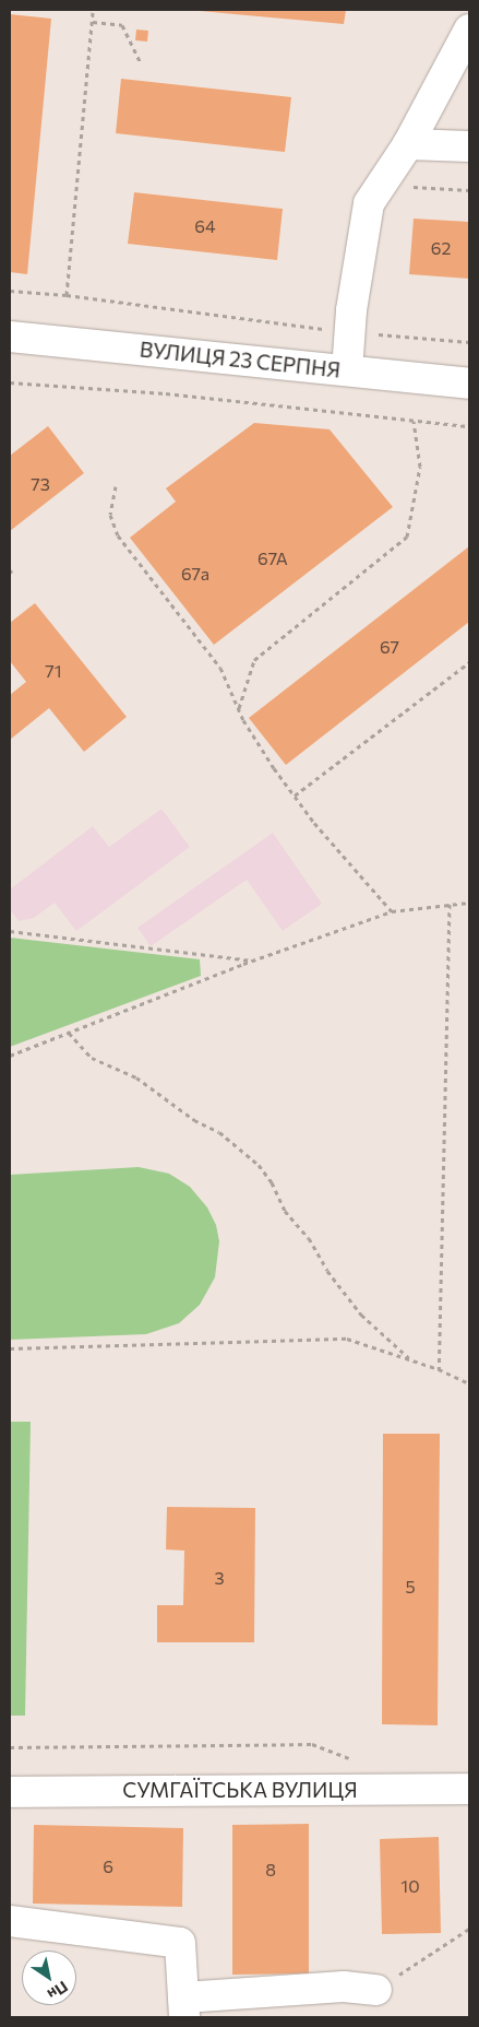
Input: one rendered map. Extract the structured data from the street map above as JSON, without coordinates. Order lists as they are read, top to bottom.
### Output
{
  "streets": {
    "street": ["ВУЛИЦЯ 23 СЕРПНЯ", "СУМГАЇТСЬКА ВУЛИЦЯ"]
  },
  "house_numbers": [
    "64",
    "62",
    "73",
    "67А",
    "67а",
    "67",
    "71",
    "3",
    "5",
    "6",
    "8",
    "10"
  ],
  "north": "bottom right"
}
